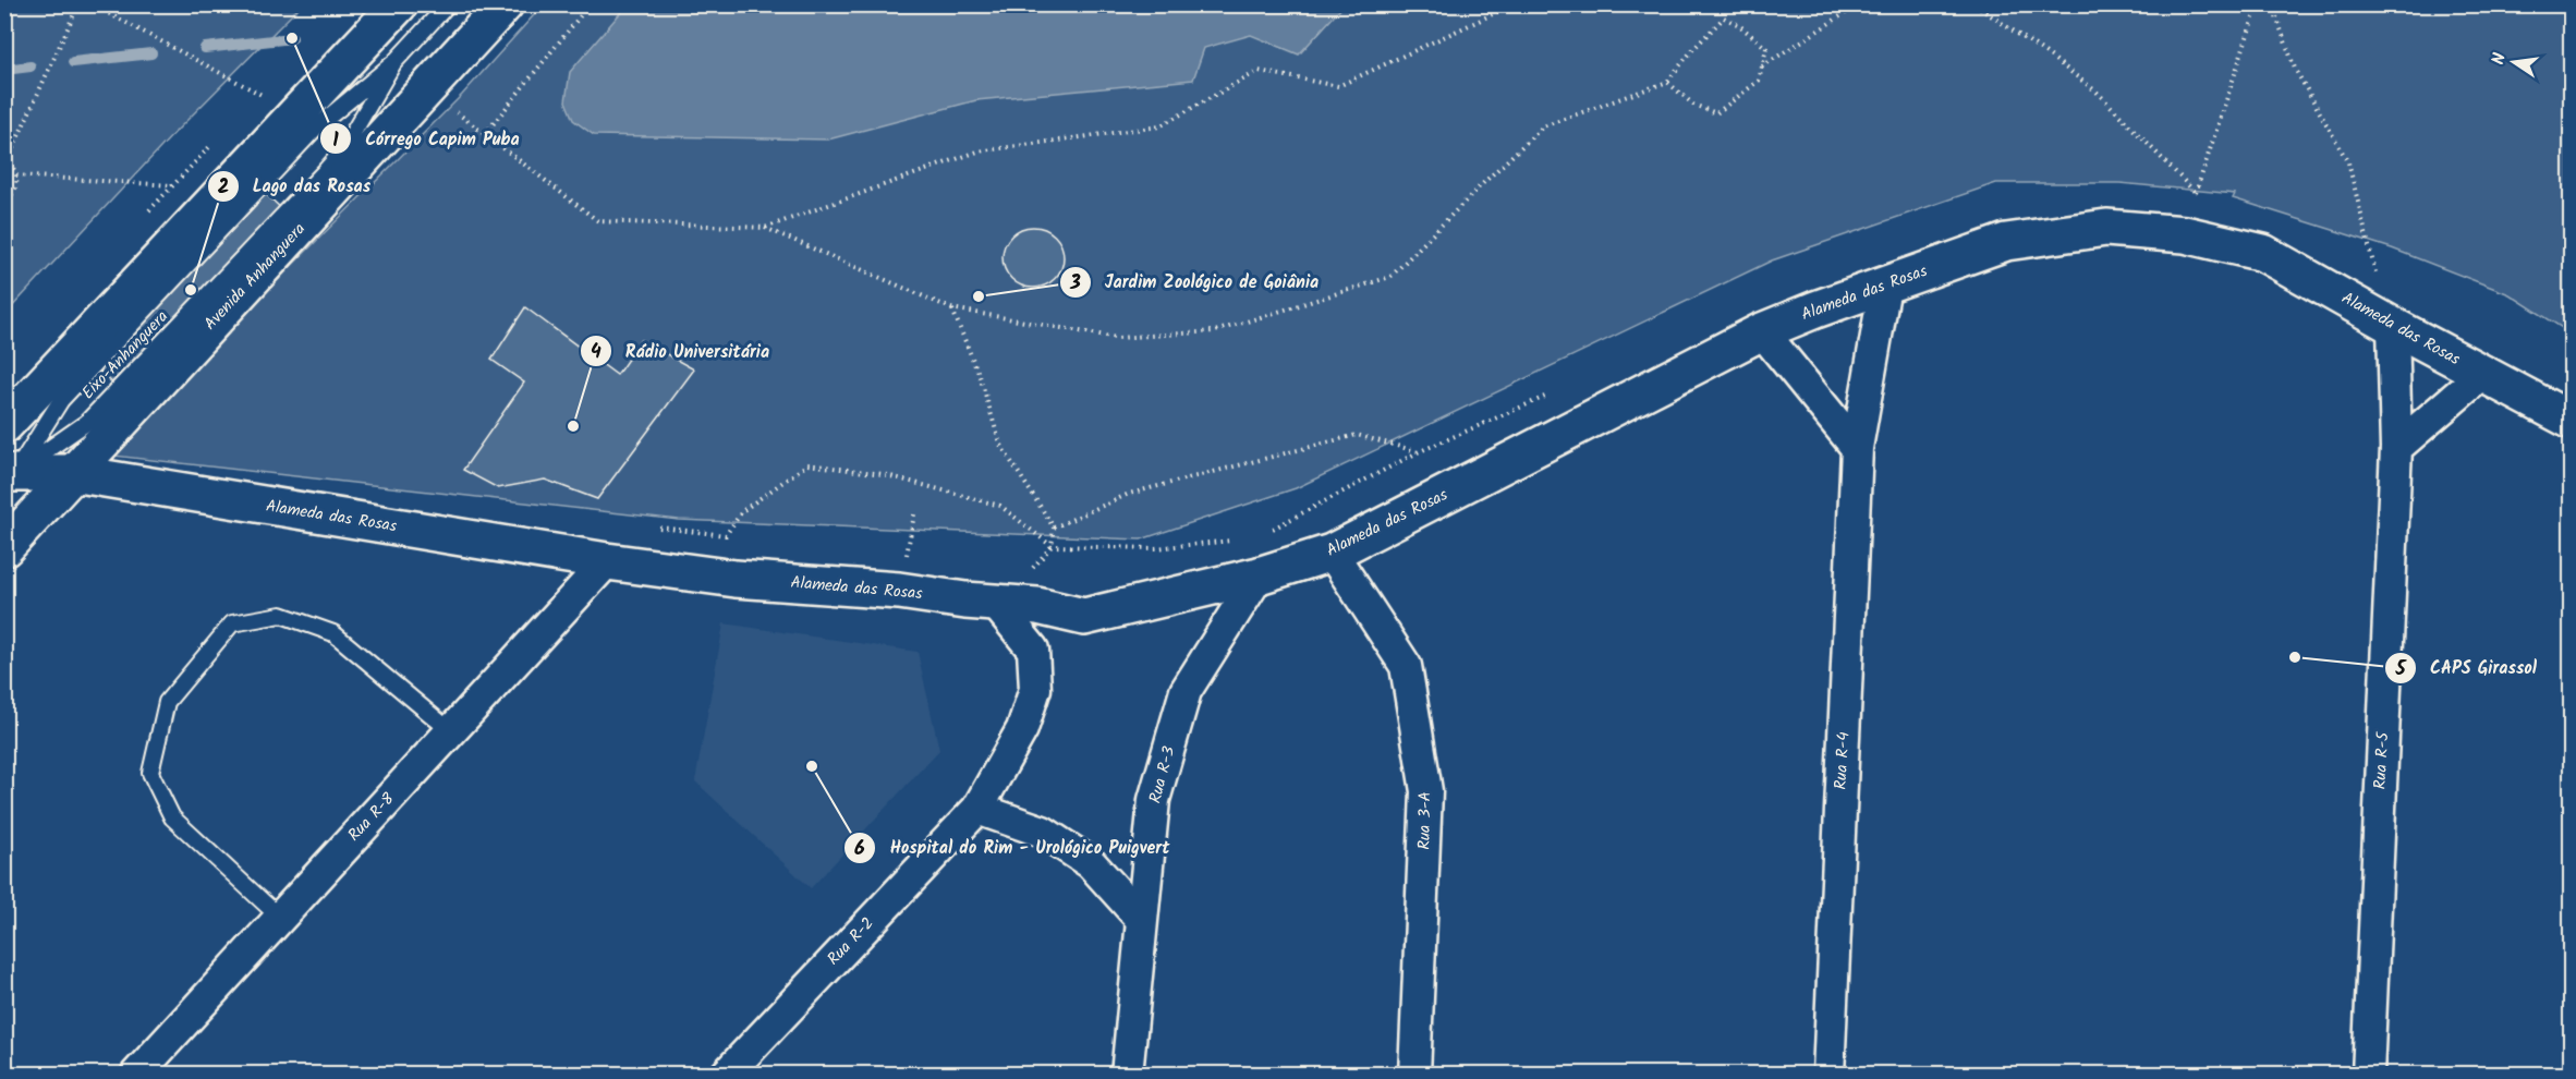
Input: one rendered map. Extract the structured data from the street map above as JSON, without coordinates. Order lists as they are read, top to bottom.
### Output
{
  "streets": {
    "main road": ["Avenida Anhanguera", "Alameda das Rosas"],
    "street": [
      "Rua R-4",
      "Rua R-5",
      "Rua R-3",
      "Rua R-8",
      "Rua 3-A",
      "Rua R-2"
    ],
    "lane": ["Eixo-Anhanguera"]
  },
  "crossings": [
    ["Avenida Anhanguera", "Alameda das Rosas"],
    ["Alameda das Rosas", "Eixo-Anhanguera"],
    ["Alameda das Rosas", "Rua R-4"],
    ["Alameda das Rosas", "Rua R-5"],
    ["Alameda das Rosas", "Rua R-3"],
    ["Alameda das Rosas", "Rua R-8"],
    ["Alameda das Rosas", "Rua 3-A"],
    ["Alameda das Rosas", "Rua R-2"]
  ],
  "places": [
    "Córrego Capim Puba",
    "Lago das Rosas",
    "Jardim Zoológico de Goiânia",
    "Rádio Universitária",
    "CAPS Girassol",
    "Hospital do Rim - Urológico Puigvert"
  ],
  "north": "left"
}
